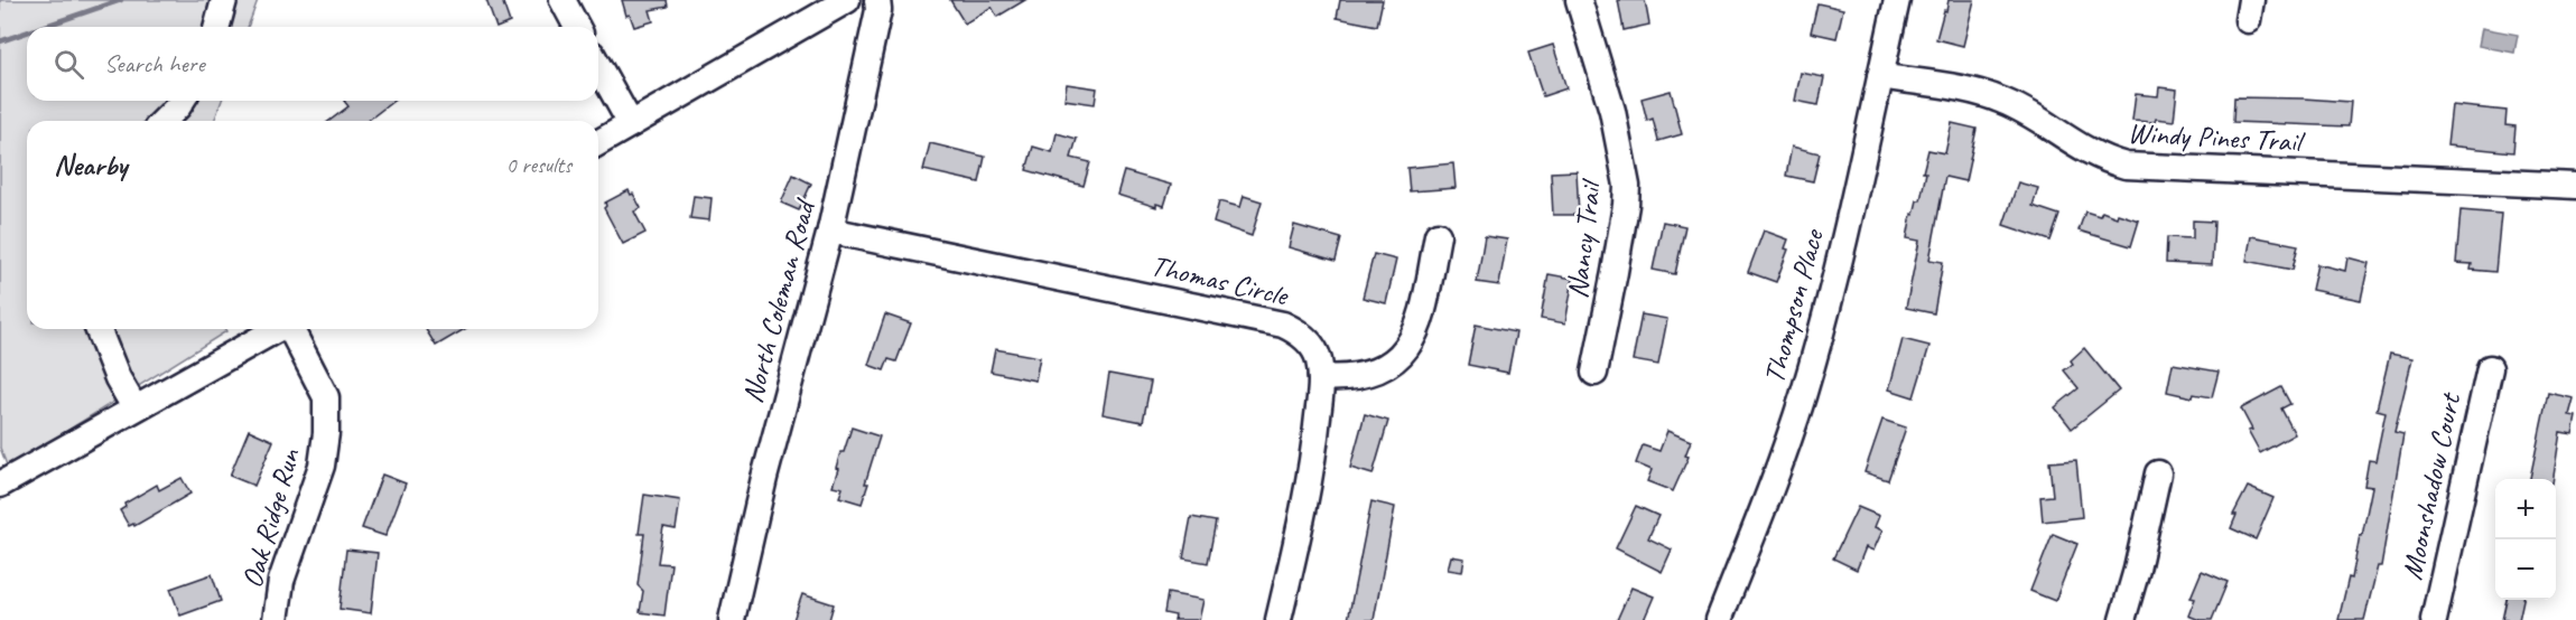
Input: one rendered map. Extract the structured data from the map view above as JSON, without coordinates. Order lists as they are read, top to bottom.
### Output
{
  "streets": {
    "street": [
      "Windy Pines Trail",
      "Nancy Trail",
      "Thomas Circle",
      "North Coleman Road",
      "Thompson Place",
      "Moonshadow Court",
      "Oak Ridge Run"
    ]
  },
  "crossings": [
    ["Windy Pines Trail", "Thompson Place"],
    ["Thomas Circle", "North Coleman Road"]
  ],
  "page": {
    "search": "Search here",
    "heading": ["Nearby", "0 results"],
    "map_buttons": ["+", "−"]
  }
}
